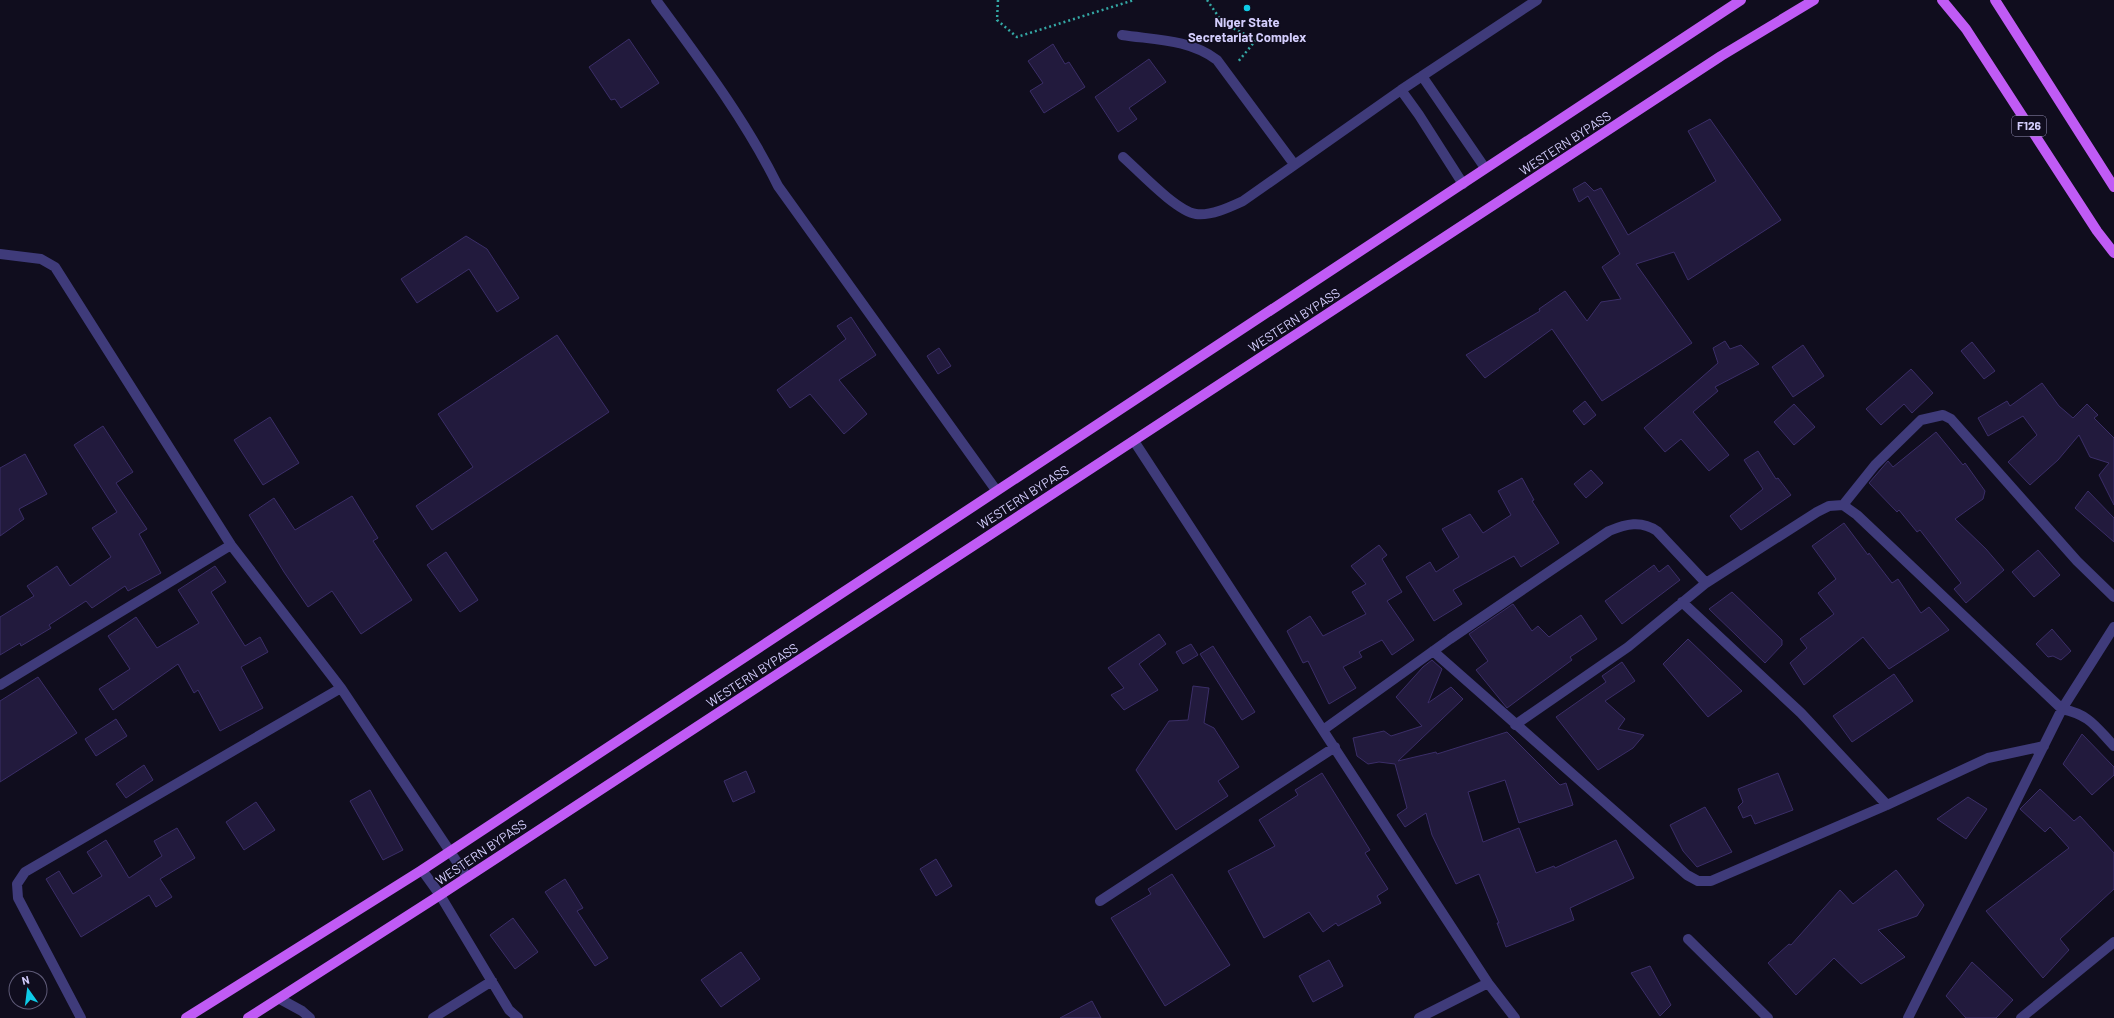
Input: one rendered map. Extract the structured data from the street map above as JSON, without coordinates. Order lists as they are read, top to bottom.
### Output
{
  "streets": {
    "main road": ["F126", "WESTERN BYPASS"]
  },
  "places": ["Niger State Secretariat Complex"],
  "north": "top"
}
